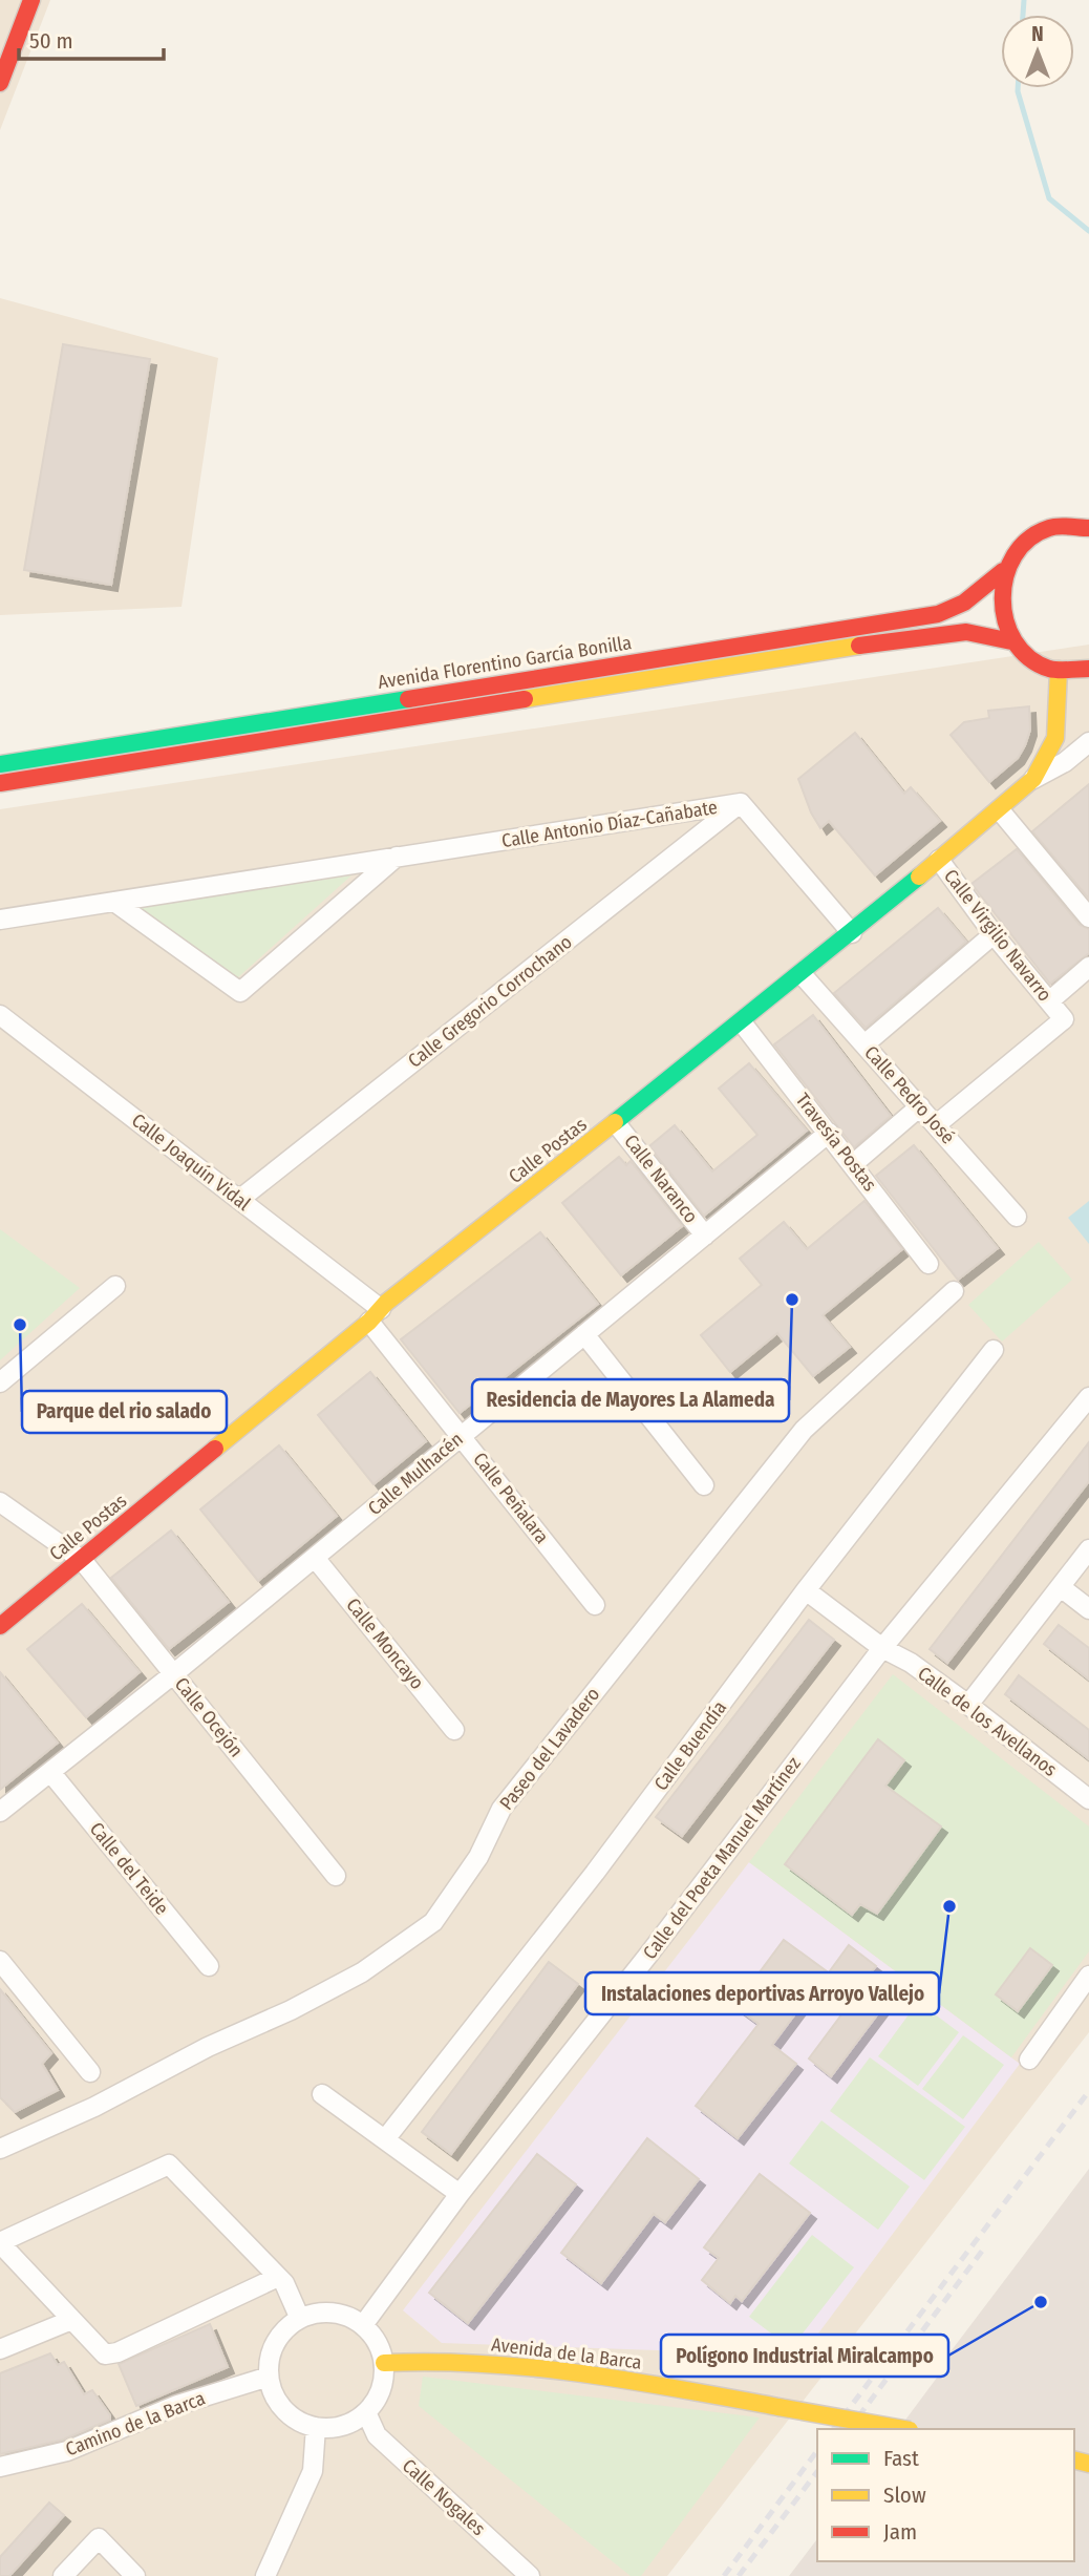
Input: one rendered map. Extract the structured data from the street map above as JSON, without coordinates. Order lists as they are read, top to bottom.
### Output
{
  "streets": {
    "street": [
      "Avenida Florentino García Bonilla",
      "Calle Antonio Díaz-Cañabate",
      "Calle Virgilio Navarro",
      "Calle Gregorio Corrochano",
      "Calle Pedro José",
      "Travesía Postas",
      "Calle Postas",
      "Calle Joaquín Vidal",
      "Calle Naranco",
      "Calle Mulhacén",
      "Calle Peñalara",
      "Calle Moncayo",
      "Calle Ocejón",
      "Calle de los Avellanos",
      "Calle Buendía",
      "Paseo del Lavadero",
      "Calle del Poeta Manuel Martínez",
      "Calle del Teide",
      "Avenida de la Barca",
      "Camino de la Barca",
      "Calle Nogales"
    ]
  },
  "crossings": [
    ["Calle Antonio Díaz-Cañabate", "Calle Gregorio Corrochano"],
    ["Calle Antonio Díaz-Cañabate", "Calle Postas"],
    ["Calle Virgilio Navarro", "Calle Pedro José"],
    ["Calle Virgilio Navarro", "Calle Postas"],
    ["Calle Gregorio Corrochano", "Calle Joaquín Vidal"],
    ["Calle Pedro José", "Calle Postas"],
    ["Travesía Postas", "Calle Postas"],
    ["Travesía Postas", "Calle Mulhacén"],
    ["Calle Postas", "Calle Joaquín Vidal"],
    ["Calle Postas", "Calle Naranco"],
    ["Calle Postas", "Calle Peñalara"],
    ["Calle Postas", "Calle Ocejón"],
    ["Calle Joaquín Vidal", "Calle Peñalara"],
    ["Calle Naranco", "Calle Mulhacén"],
    ["Calle Mulhacén", "Calle Peñalara"],
    ["Calle Mulhacén", "Calle Moncayo"],
    ["Calle Mulhacén", "Calle Ocejón"],
    ["Calle Mulhacén", "Calle del Teide"],
    ["Calle de los Avellanos", "Calle Buendía"],
    ["Calle de los Avellanos", "Calle del Poeta Manuel Martínez"],
    ["Calle del Poeta Manuel Martínez", "Avenida de la Barca"],
    ["Calle del Poeta Manuel Martínez", "Camino de la Barca"],
    ["Calle del Poeta Manuel Martínez", "Calle Nogales"],
    ["Avenida de la Barca", "Camino de la Barca"],
    ["Avenida de la Barca", "Calle Nogales"],
    ["Camino de la Barca", "Calle Nogales"]
  ],
  "places": [
    "Residencia de Mayores La Alameda",
    "Parque del rio salado",
    "Instalaciones deportivas Arroyo Vallejo",
    "Polígono Industrial Miralcampo"
  ],
  "legend": ["Fast", "Slow", "Jam"],
  "scale_bar": "50 m",
  "north": "top"
}
